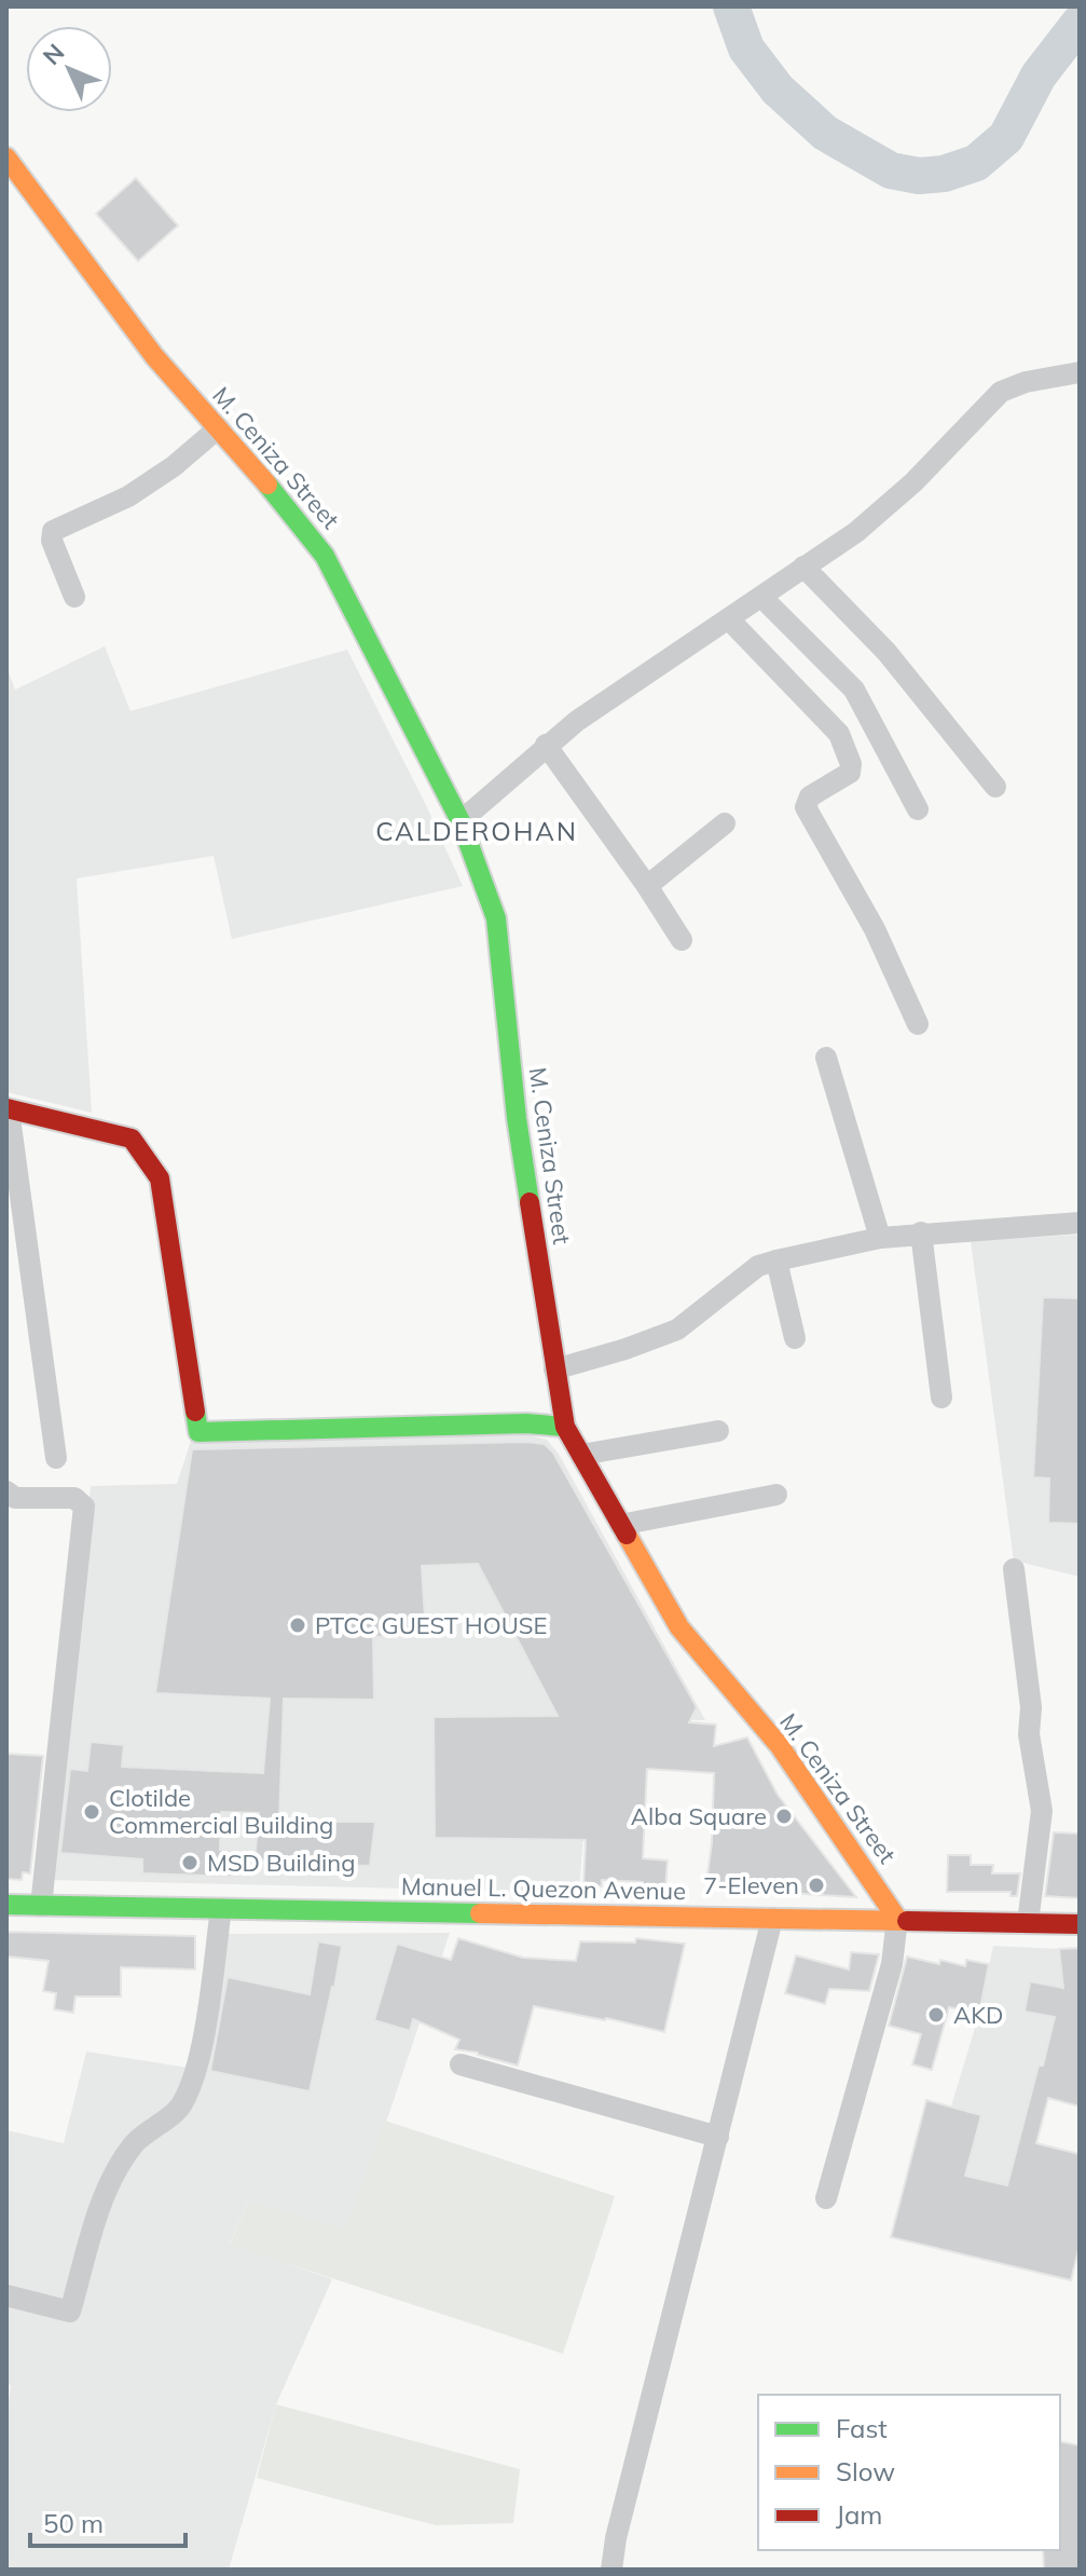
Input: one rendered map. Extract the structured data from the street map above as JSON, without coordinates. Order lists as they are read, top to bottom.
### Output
{
  "streets": {
    "street": ["M. Ceniza Street", "Manuel L. Quezon Avenue"]
  },
  "crossings": [
    ["M. Ceniza Street", "Manuel L. Quezon Avenue"]
  ],
  "districts": ["CALDEROHAN"],
  "places": [
    "PTCC GUEST HOUSE",
    "Clotilde Commercial Building",
    "Alba Square",
    "MSD Building",
    "7-Eleven",
    "AKD"
  ],
  "legend": ["Fast", "Slow", "Jam"],
  "scale_bar": "50 m",
  "north": "top left"
}
